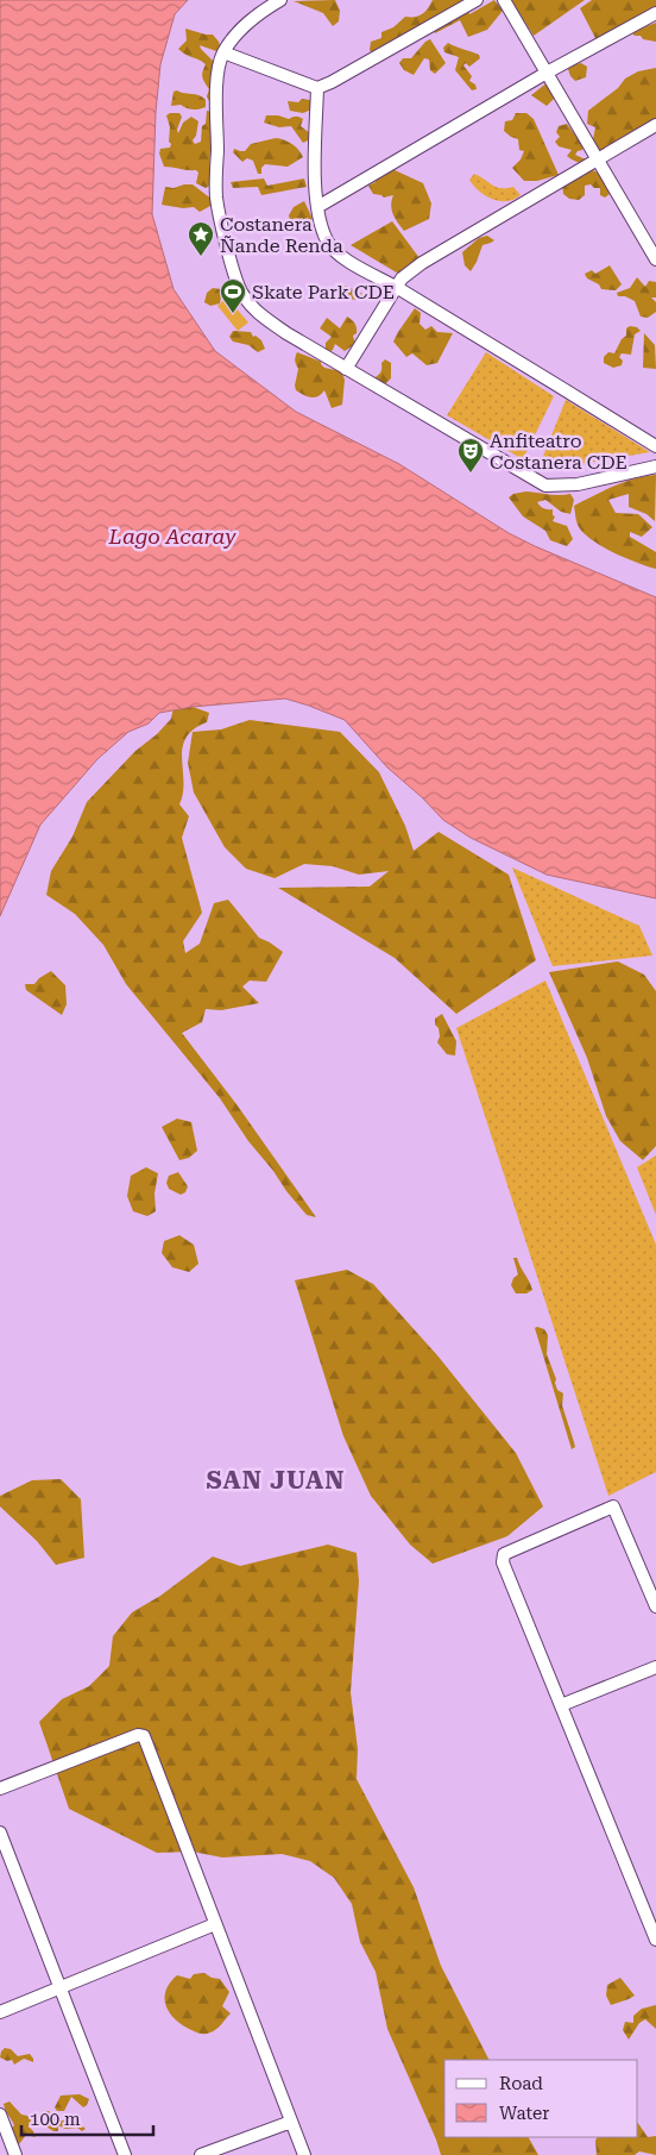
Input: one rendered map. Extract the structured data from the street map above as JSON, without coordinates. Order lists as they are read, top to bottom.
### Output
{
  "districts": ["SAN JUAN"],
  "water": ["Lago Acaray"],
  "places": {
    "place": ["Costanera Ñande Renda"],
    "sports": ["Skate Park CDE"],
    "theatre": ["Anfiteatro Costanera CDE"]
  },
  "legend": ["Road", "Water"],
  "scale_bar": "100 m"
}
